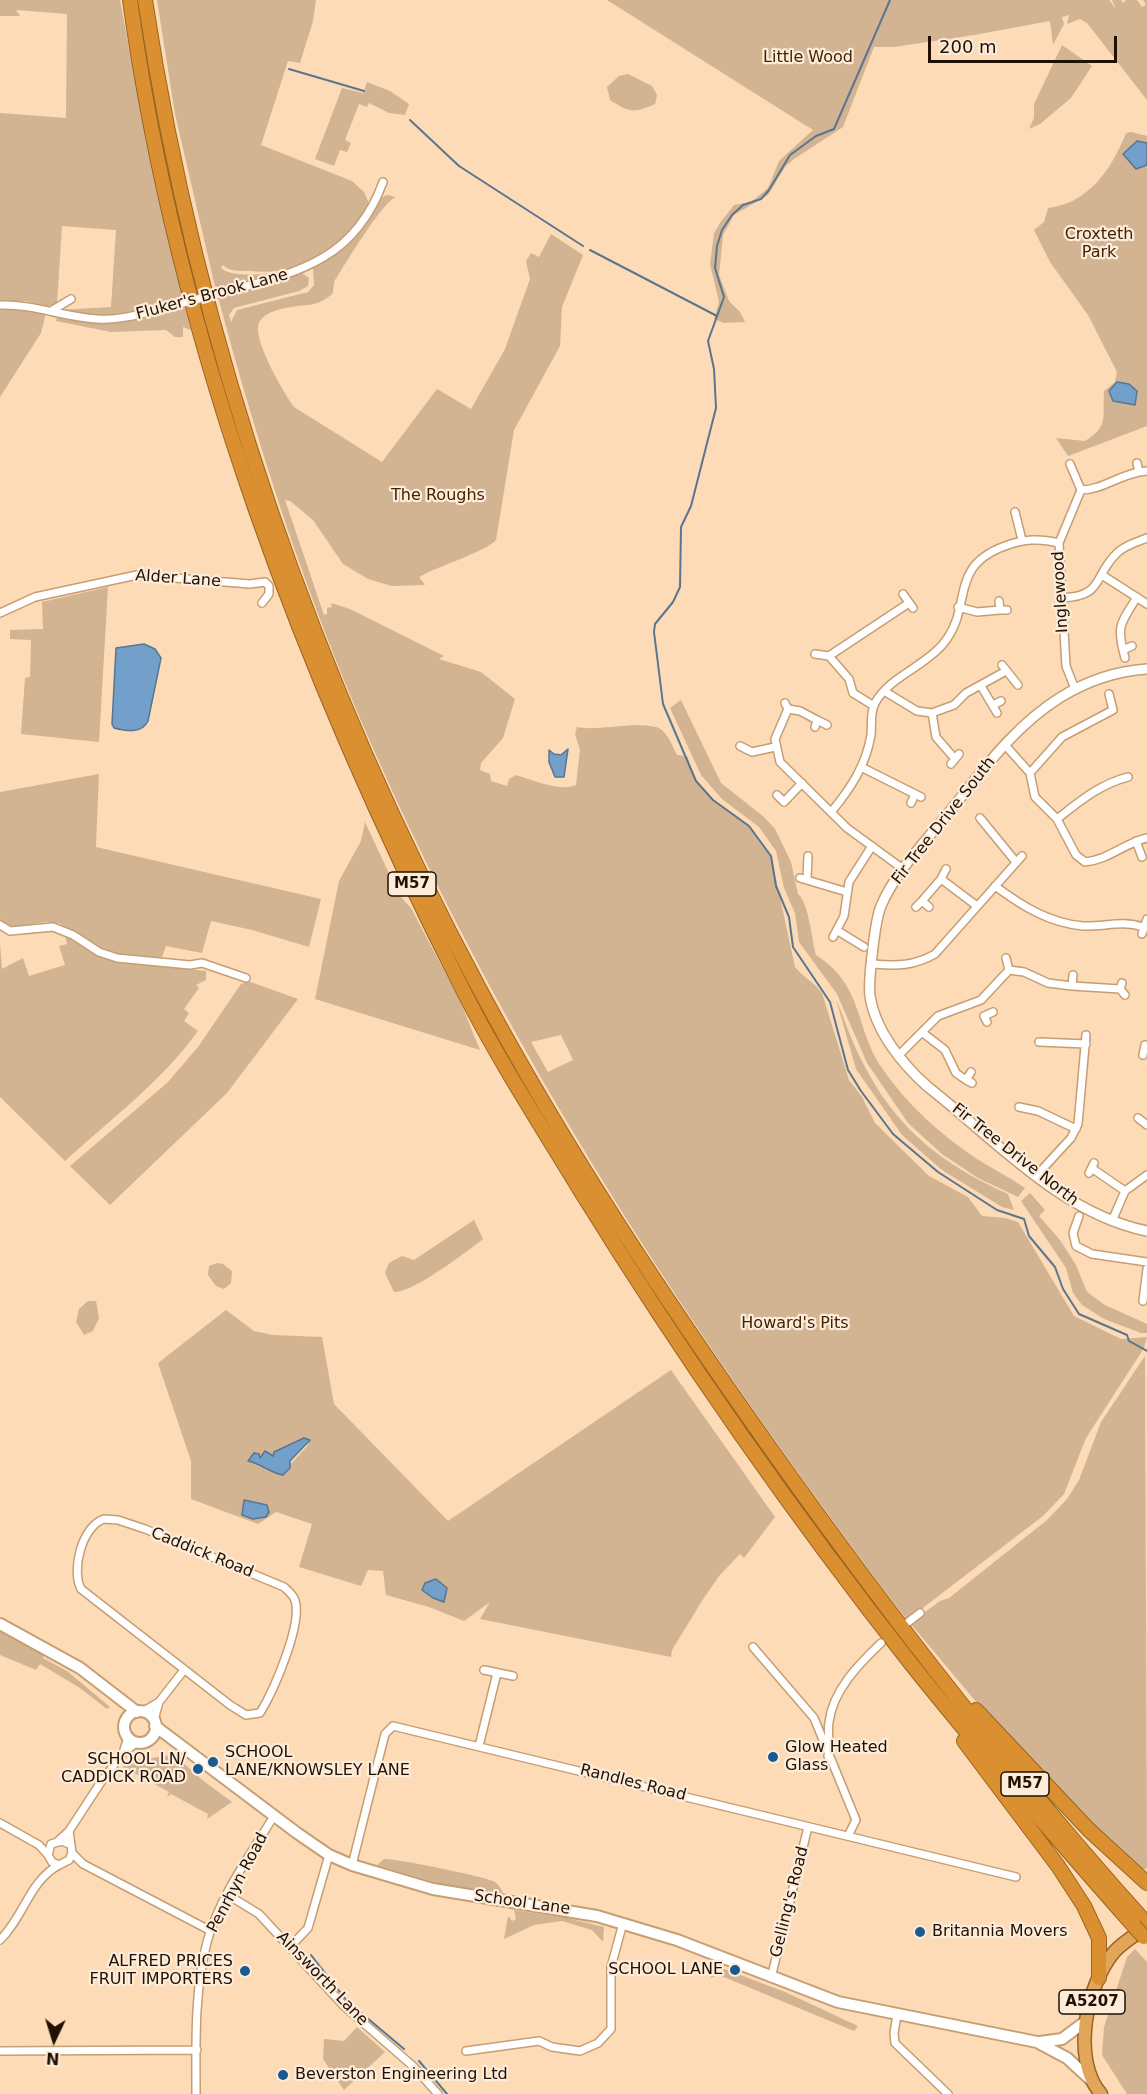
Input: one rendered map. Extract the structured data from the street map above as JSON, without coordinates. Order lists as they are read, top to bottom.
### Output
{
  "streets": {
    "highway": ["M57", "A5207"],
    "main road": ["School Lane"],
    "street": [
      "Fluker's Brook Lane",
      "Alder Lane",
      "Inglewood",
      "Fir Tree Drive South",
      "Fir Tree Drive North",
      "Caddick Road",
      "Randles Road",
      "Penrhyn Road",
      "Gelling's Road",
      "Ainsworth Lane"
    ]
  },
  "crossings": [
    ["Inglewood", "Fir Tree Drive South"],
    ["Fir Tree Drive South", "Fir Tree Drive North"],
    ["M57", "A5207"],
    ["Randles Road", "Gelling's Road"],
    ["Randles Road", "School Lane"],
    ["Penrhyn Road", "School Lane"],
    ["Penrhyn Road", "Ainsworth Lane"],
    ["Gelling's Road", "School Lane"],
    ["School Lane", "A5207"]
  ],
  "parks": [
    "Little Wood",
    "Croxteth Park",
    "The Roughs",
    "Howard's Pits"
  ],
  "places": [
    "Glow Heated Glass",
    "SCHOOL LANE/KNOWSLEY LANE",
    "SCHOOL LN/ CADDICK ROAD",
    "Britannia Movers",
    "SCHOOL LANE",
    "ALFRED PRICES FRUIT IMPORTERS",
    "Beverston Engineering Ltd"
  ],
  "scale_bar": "200 m",
  "north": "bottom"
}
